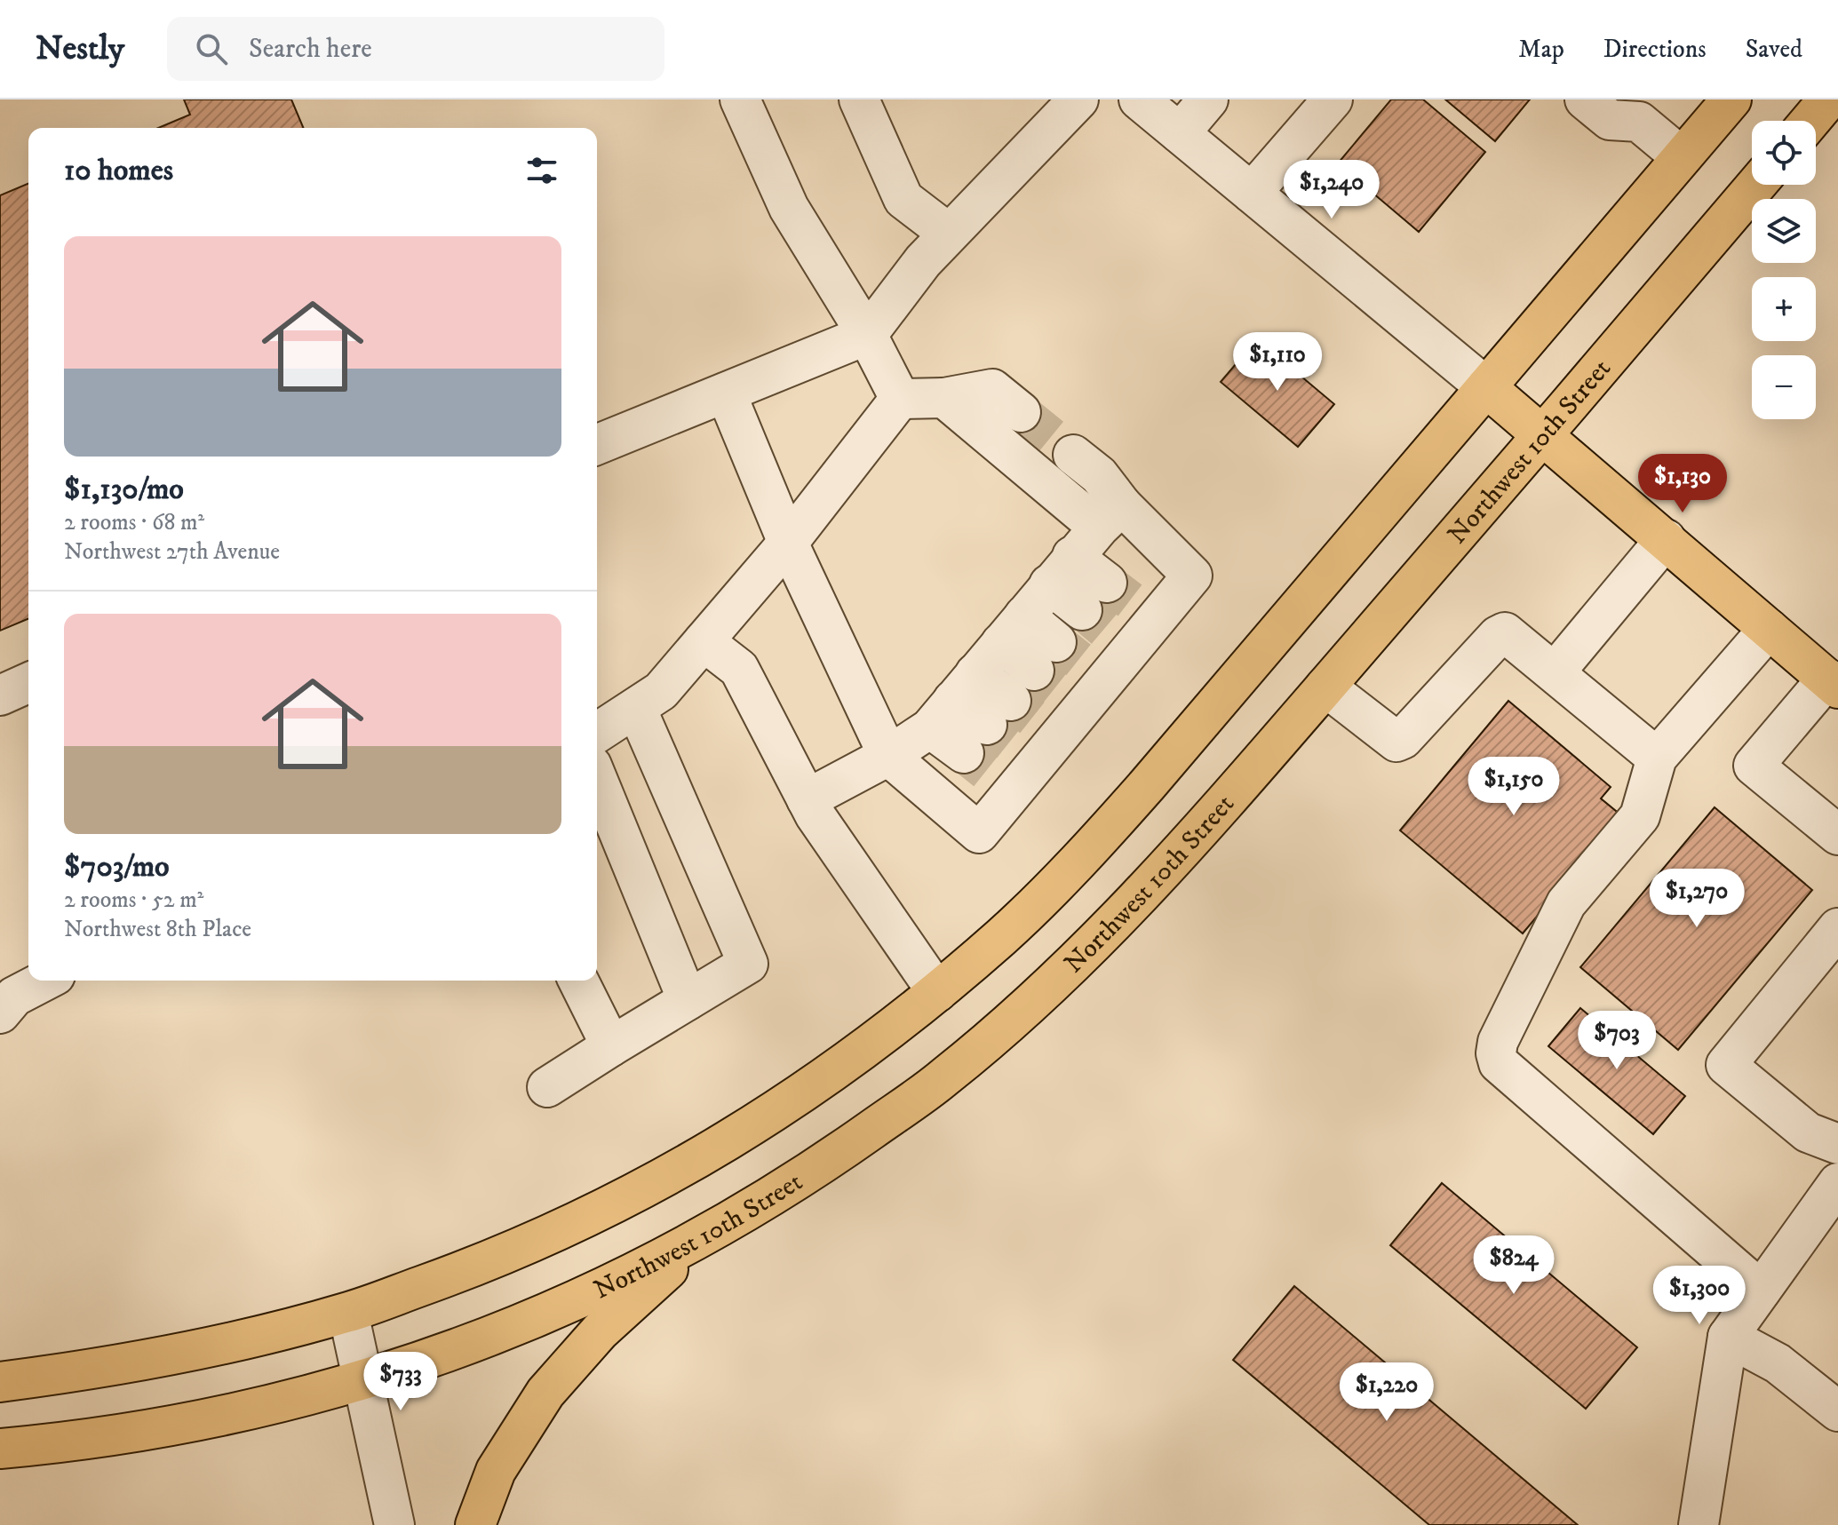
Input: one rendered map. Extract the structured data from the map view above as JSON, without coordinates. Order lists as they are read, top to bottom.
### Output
{
  "streets": {
    "main road": ["Northwest 10th Street"]
  },
  "page": {
    "header": "Nestly",
    "search": "Search here",
    "nav": ["Map", "Directions", "Saved"],
    "map_buttons": ["+", "−"],
    "heading": "10 homes",
    "price": [
      "$1,240",
      "$1,110",
      "$1,130",
      "$1,150",
      "$1,270",
      "$703",
      "$824",
      "$1,300",
      "$733",
      "$1,220"
    ],
    "list": [
      {
        "name": "$1,130/mo",
        "note": "2 rooms · 68 m² · Northwest 27th Avenue"
      },
      {
        "name": "$703/mo",
        "note": "2 rooms · 52 m² · Northwest 8th Place"
      }
    ]
  }
}
